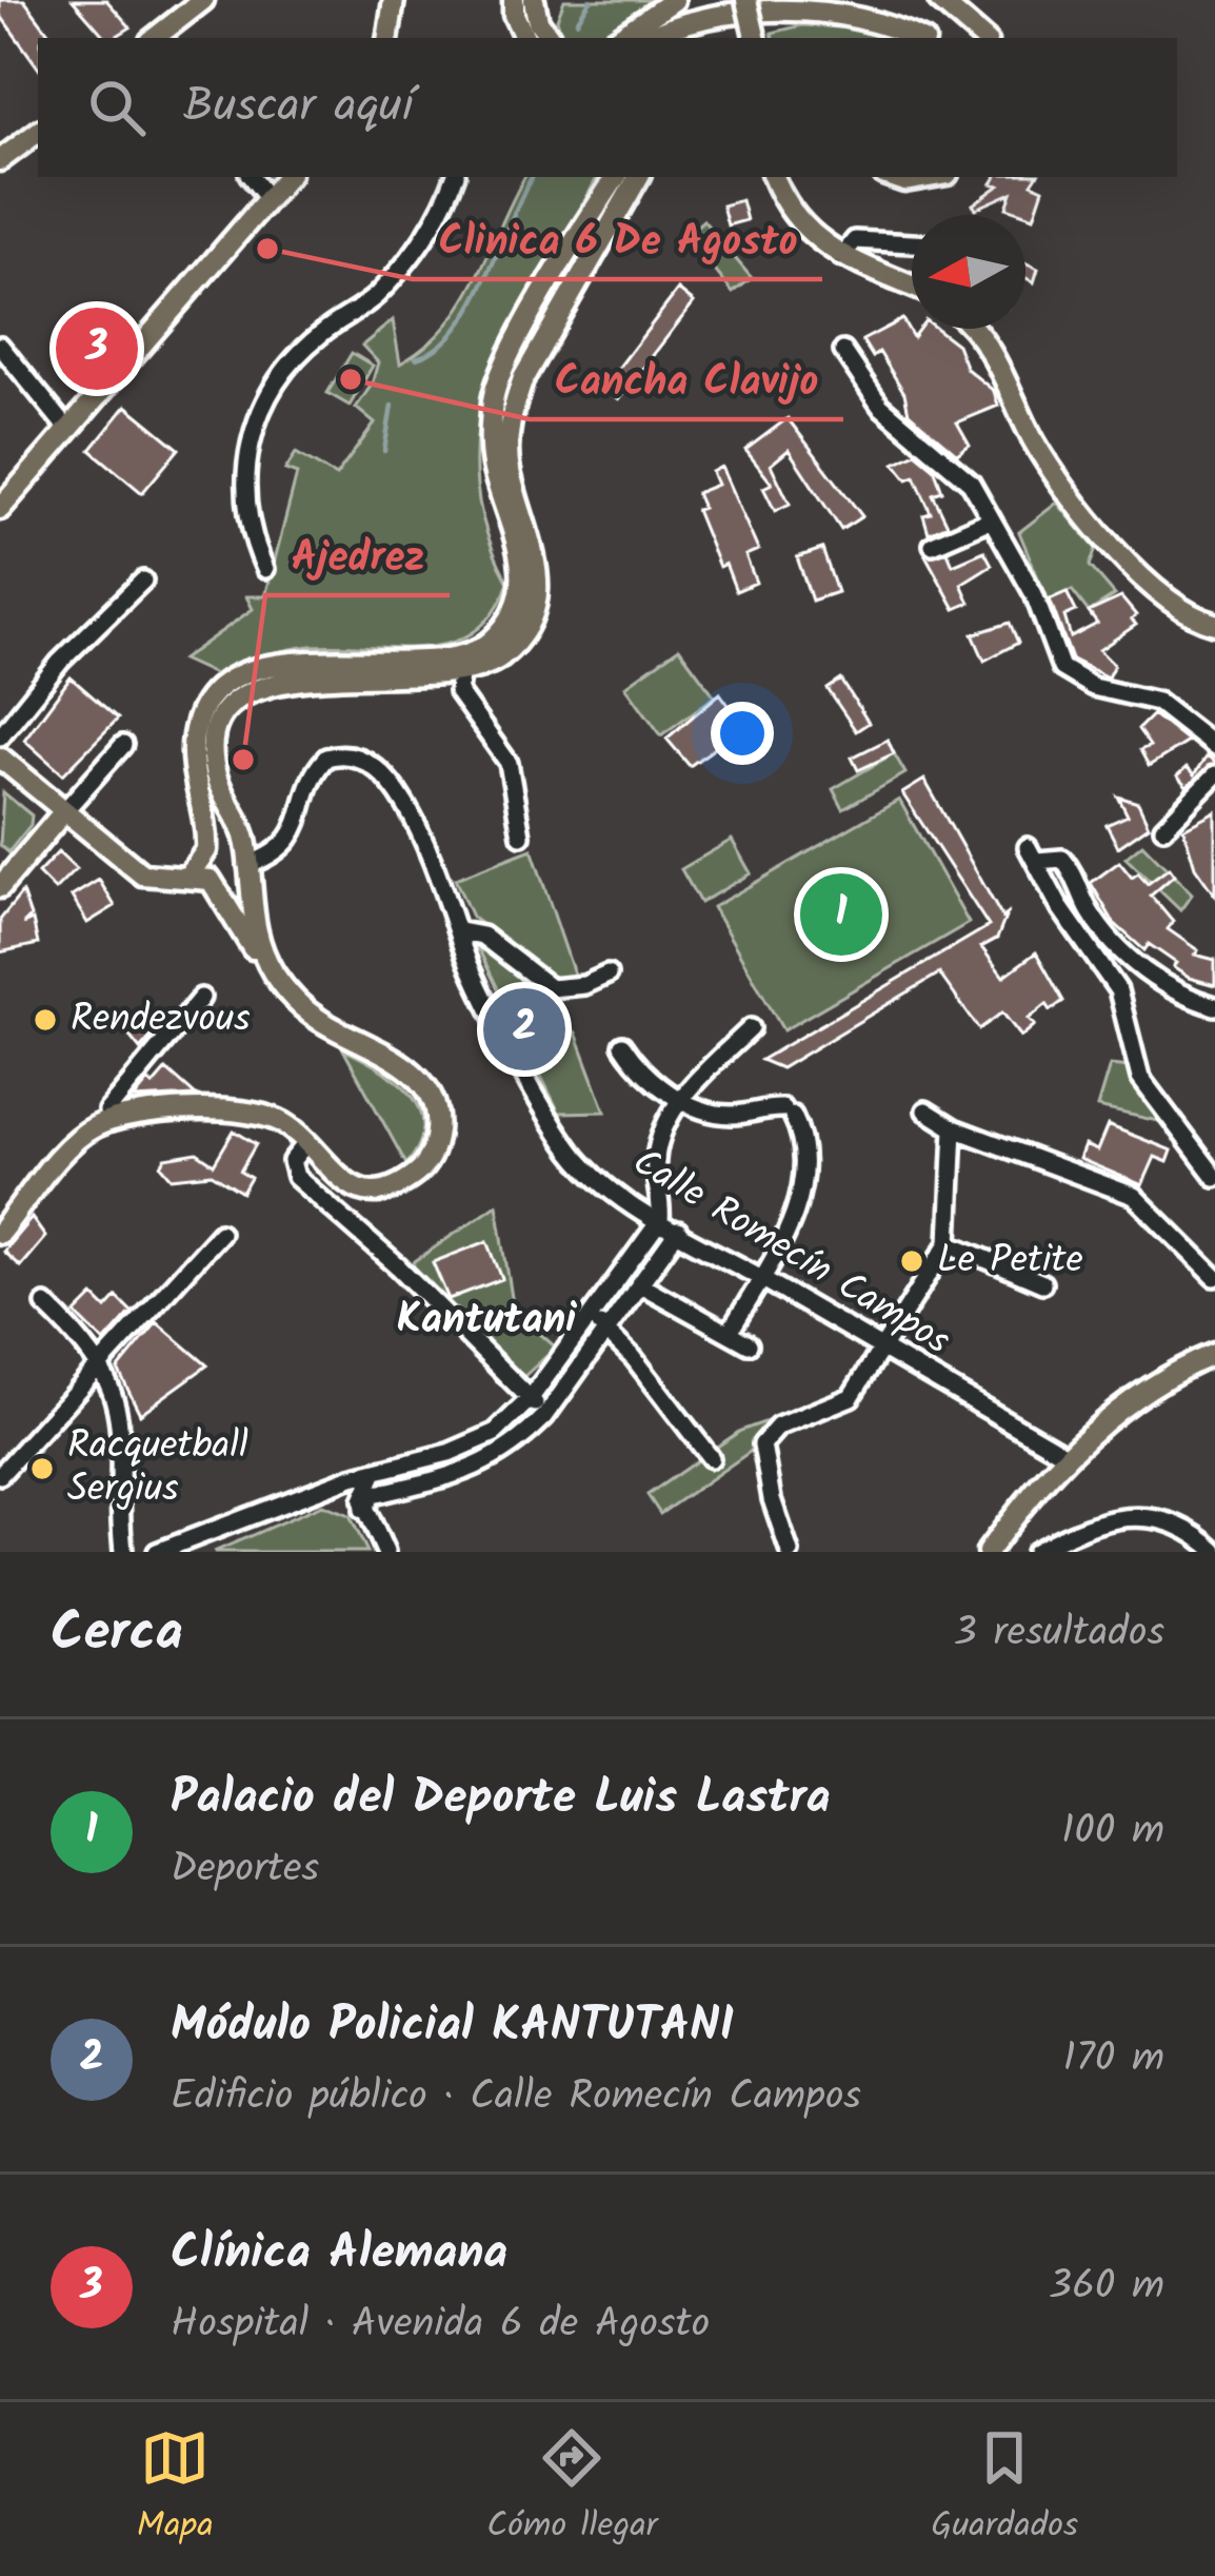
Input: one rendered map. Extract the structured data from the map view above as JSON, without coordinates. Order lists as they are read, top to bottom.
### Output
{
  "streets": {
    "street": ["Calle Romecín Campos"]
  },
  "districts": ["Kantutani"],
  "places": [
    "Clinica 6 De Agosto",
    "Cancha Clavijo",
    "Ajedrez",
    "Rendezvous",
    "Le Petite",
    "Racquetball Sergius"
  ],
  "north": "left",
  "page": {
    "search": "Buscar aquí",
    "pins": ["3", "1", "2"],
    "heading": ["Cerca", "3 resultados"],
    "list": [
      {
        "mark": "1",
        "name": "Palacio del Deporte Luis Lastra",
        "note": "Deportes",
        "value": "100 m"
      },
      {
        "mark": "2",
        "name": "Módulo Policial KANTUTANI",
        "note": "Edificio público · Calle Romecín Campos",
        "value": "170 m"
      },
      {
        "mark": "3",
        "name": "Clínica Alemana",
        "note": "Hospital · Avenida 6 de Agosto",
        "value": "360 m"
      }
    ],
    "nav": ["Mapa", "Cómo llegar", "Guardados"]
  }
}
